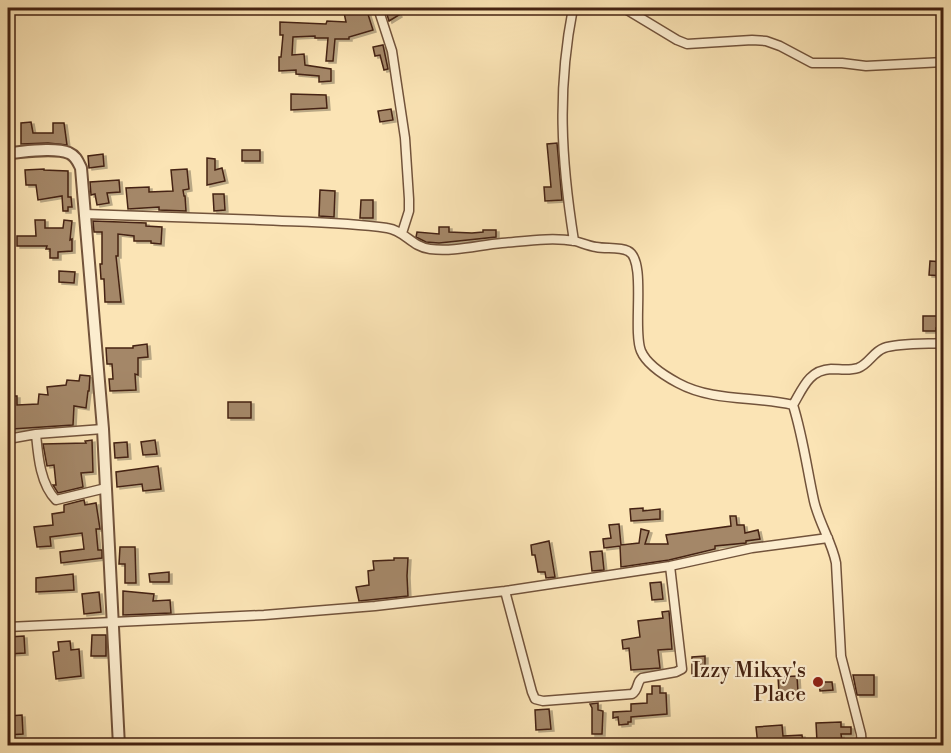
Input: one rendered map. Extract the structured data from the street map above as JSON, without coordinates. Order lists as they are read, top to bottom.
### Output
{
  "places": ["Izzy Mikxy's Place"]
}
